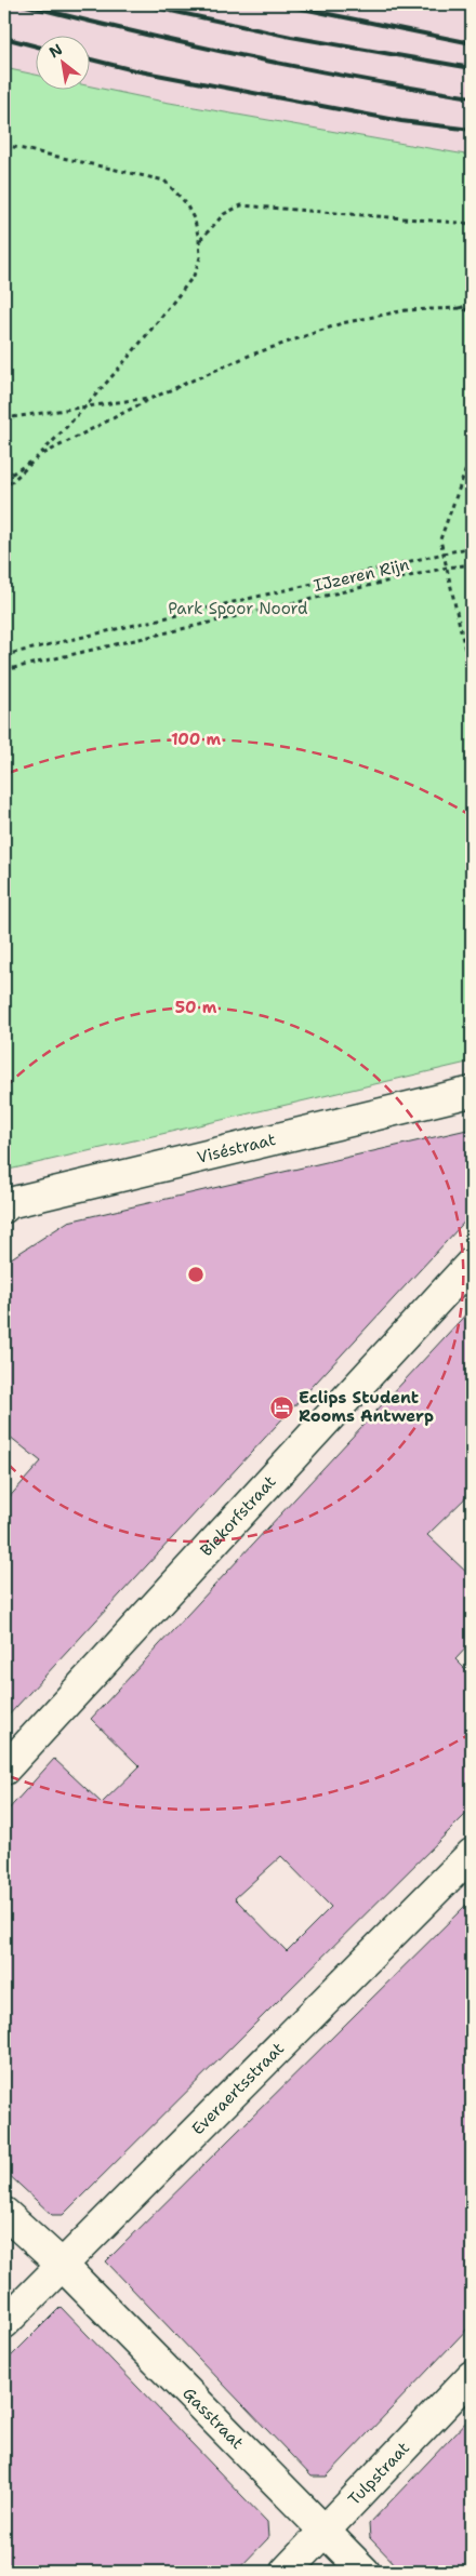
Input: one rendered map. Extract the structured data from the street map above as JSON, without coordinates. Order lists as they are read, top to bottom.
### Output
{
  "streets": {
    "street": [
      "Viséstraat",
      "Biekorfstraat",
      "Everaertsstraat",
      "Gasstraat",
      "Tulpstraat"
    ],
    "path": ["IJzeren Rijn"]
  },
  "crossings": [
    ["Everaertsstraat", "Gasstraat"],
    ["Gasstraat", "Tulpstraat"]
  ],
  "parks": ["Park Spoor Noord"],
  "places": {
    "hotel": ["Eclips Student Rooms Antwerp"]
  },
  "north": "top left",
  "rings": ["100 m", "50 m"]
}
